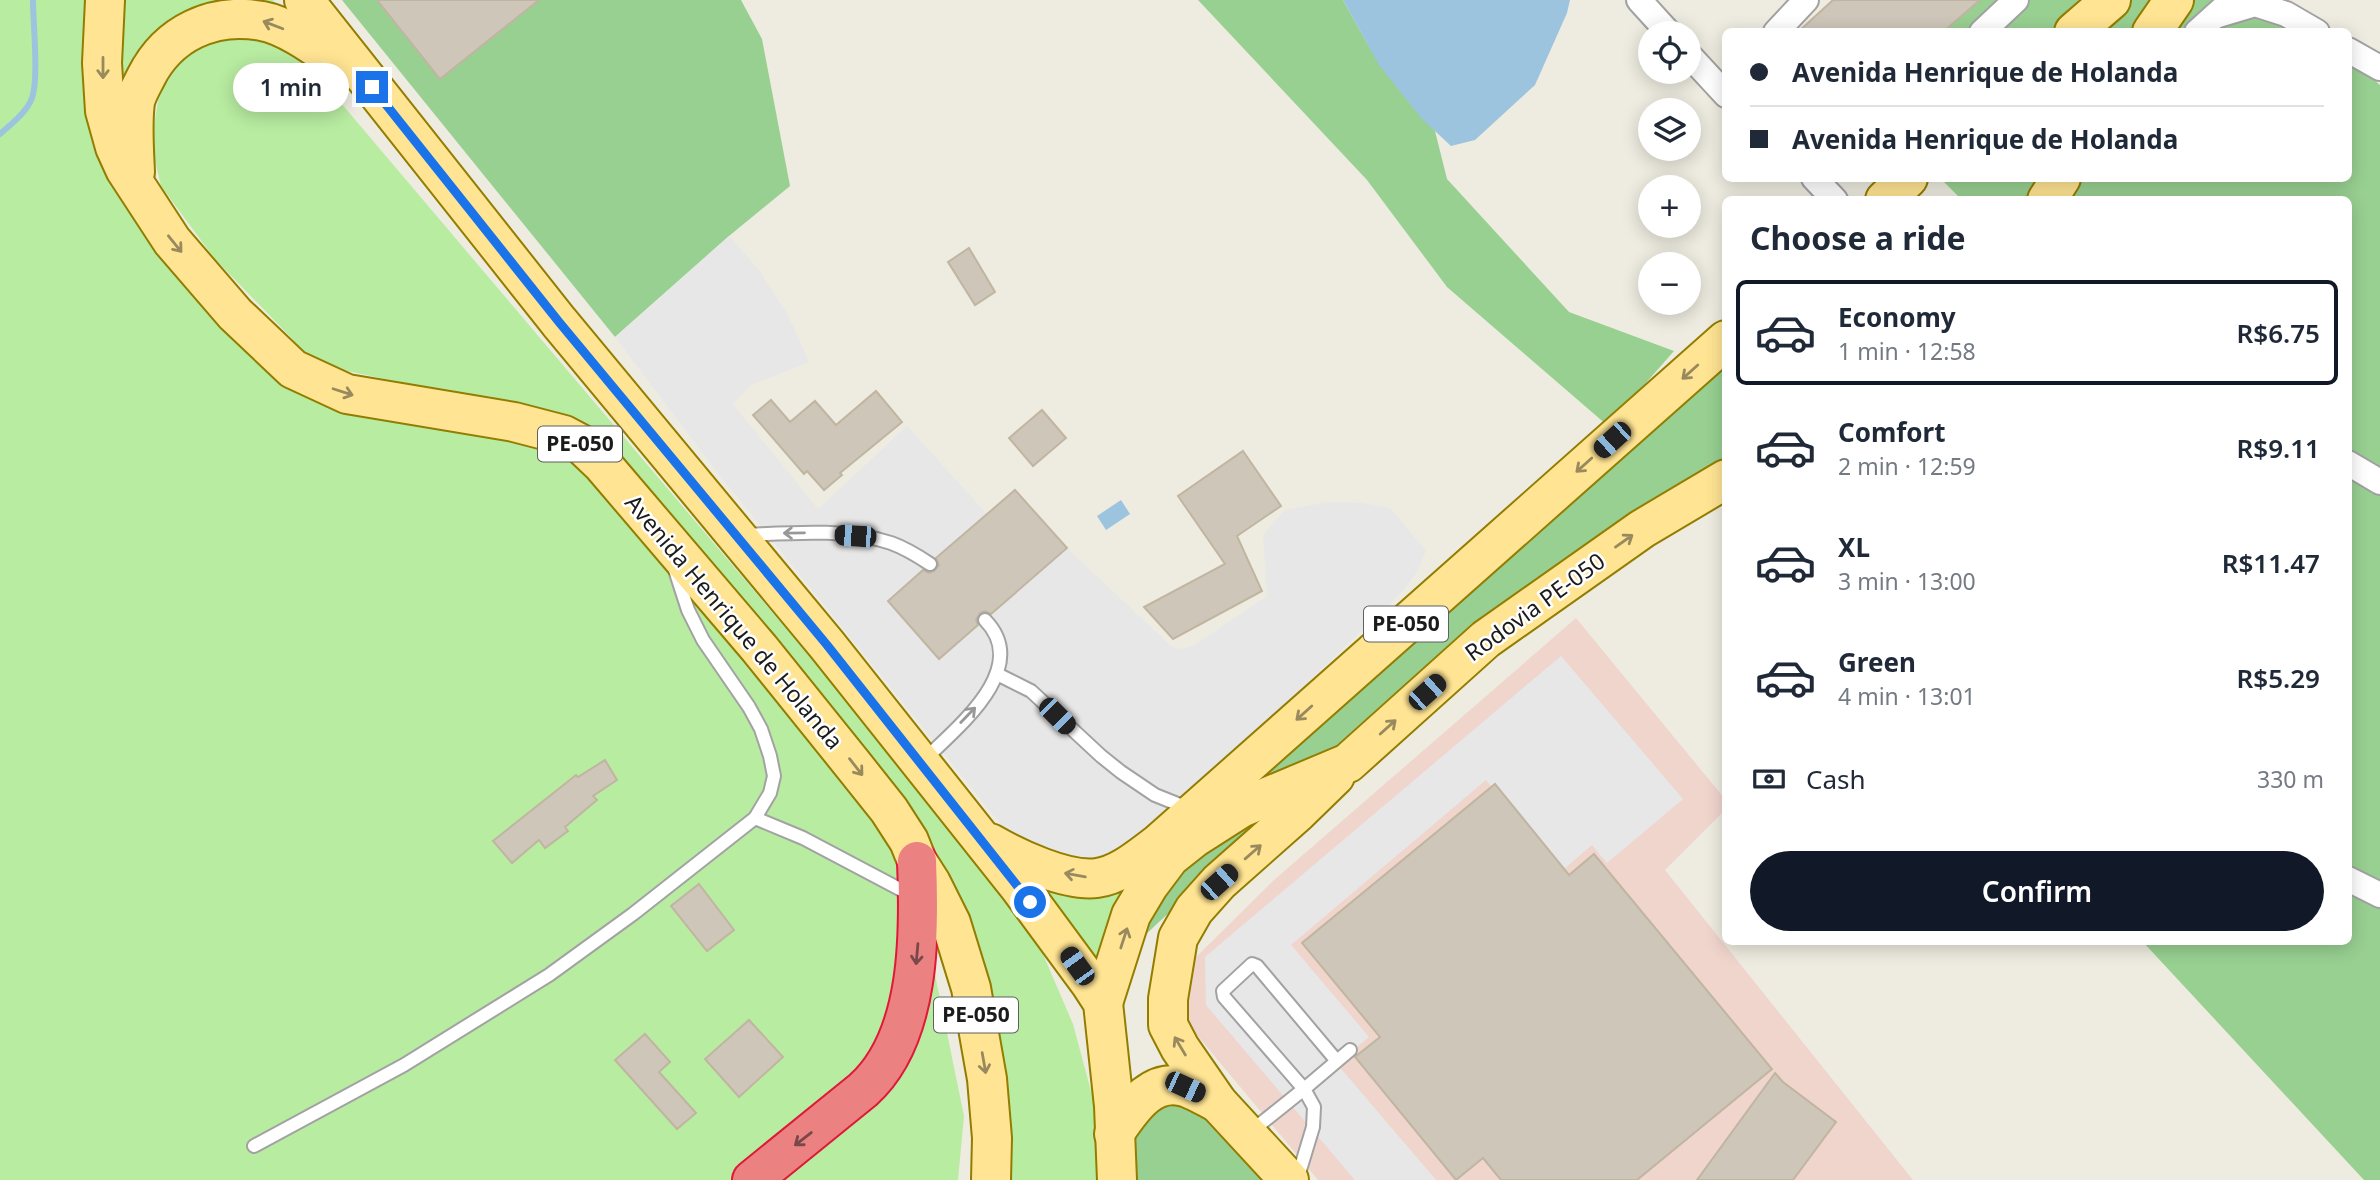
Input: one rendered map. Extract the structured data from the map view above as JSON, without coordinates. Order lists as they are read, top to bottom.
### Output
{
  "streets": {
    "main road": ["PE-050", "Rodovia PE-050", "Avenida Henrique de Holanda"]
  },
  "crossings": [
    ["PE-050", "Rodovia PE-050"]
  ],
  "page": {
    "map_buttons": ["+", "−"],
    "banner": ["Avenida Henrique de Holanda", "Avenida Henrique de Holanda"],
    "bubble": "1 min",
    "heading": "Choose a ride",
    "list": [
      {
        "name": "Economy",
        "note": "1 min · 12:58",
        "value": "R$6.75"
      },
      {
        "name": "Comfort",
        "note": "2 min · 12:59",
        "value": "R$9.11"
      },
      {
        "name": "XL",
        "note": "3 min · 13:00",
        "value": "R$11.47"
      },
      {
        "name": "Green",
        "note": "4 min · 13:01",
        "value": "R$5.29"
      }
    ],
    "pay": ["Cash", "330 m"],
    "buttons": "Confirm"
  }
}
